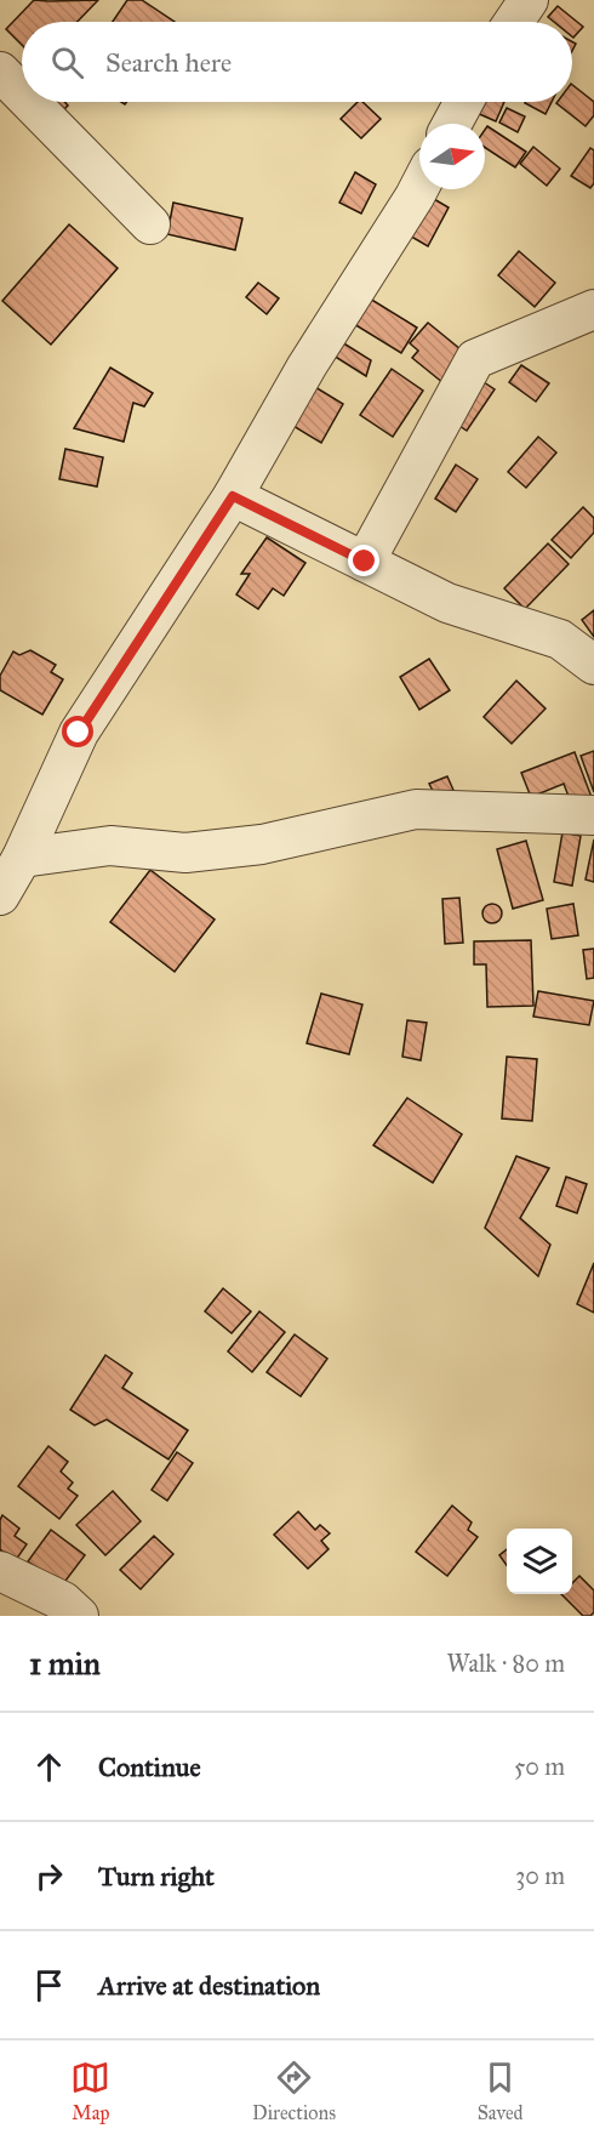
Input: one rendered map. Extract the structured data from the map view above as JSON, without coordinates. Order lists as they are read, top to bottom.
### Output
{
  "north": "right",
  "page": {
    "search": "Search here",
    "heading": ["1 min", "Walk · 80 m"],
    "list": [
      ["Continue", "50 m"],
      ["Turn right", "30 m"],
      "Arrive at destination"
    ],
    "nav": ["Map", "Directions", "Saved"]
  }
}
